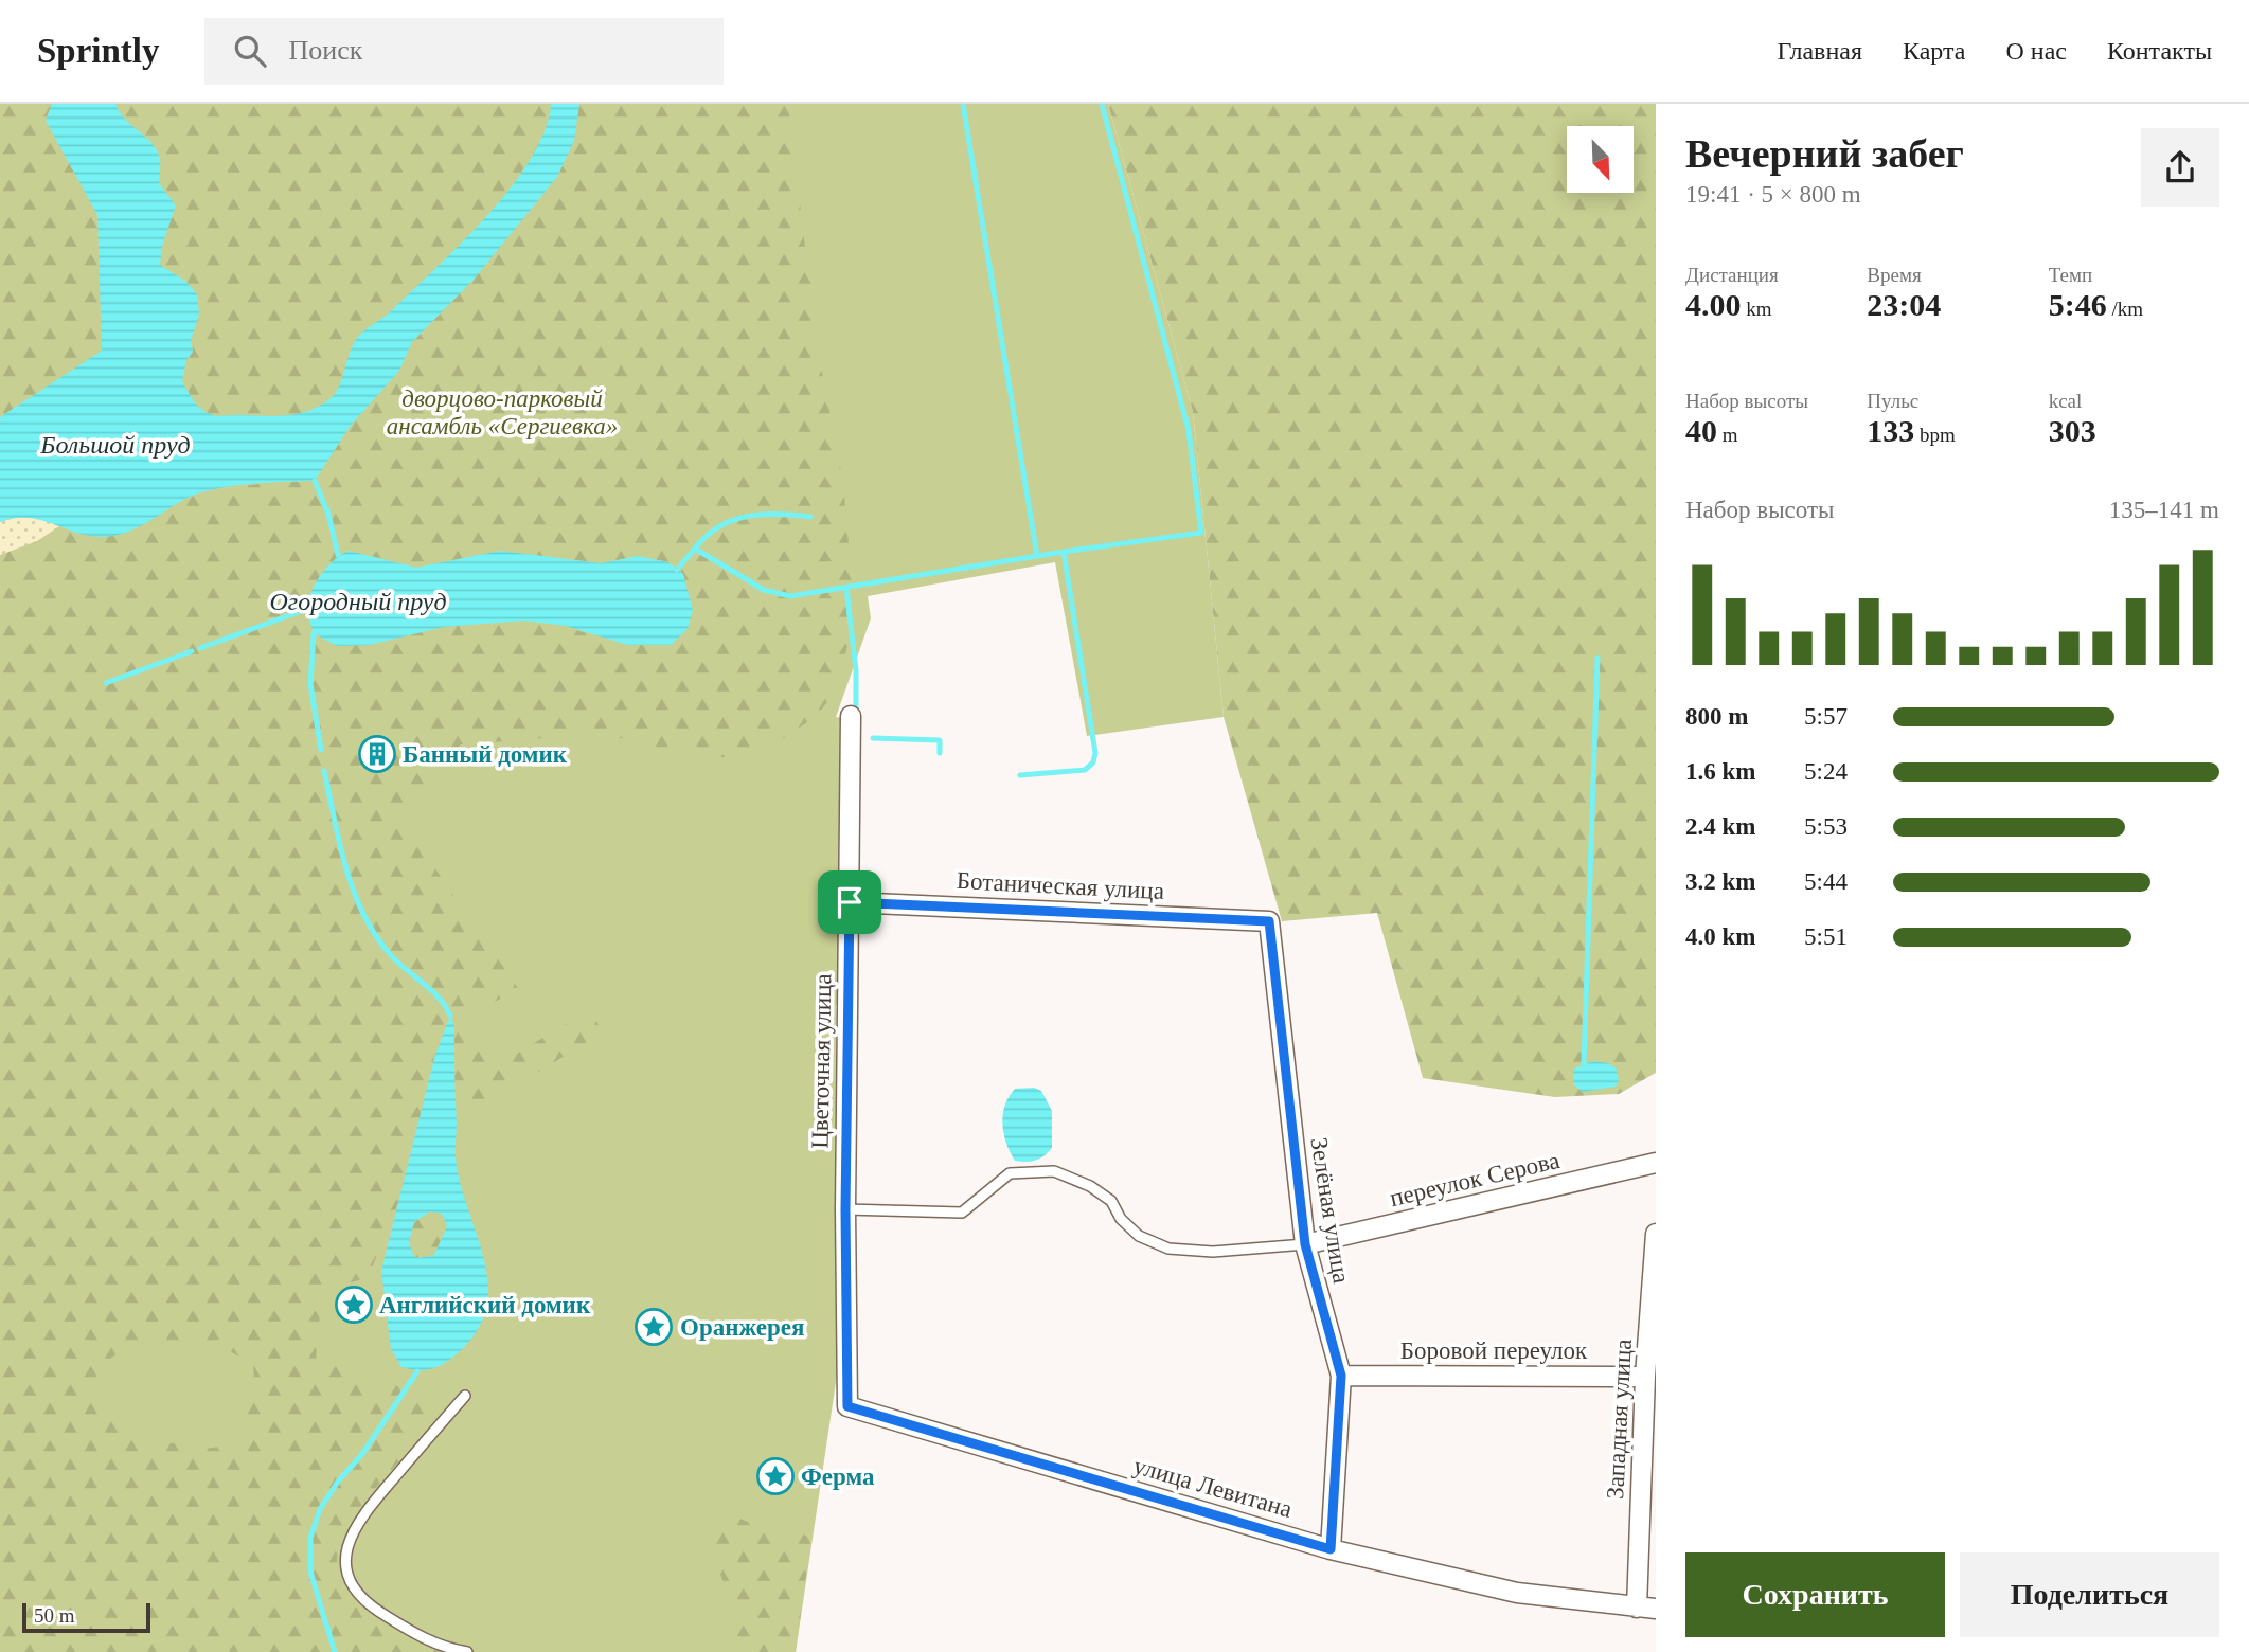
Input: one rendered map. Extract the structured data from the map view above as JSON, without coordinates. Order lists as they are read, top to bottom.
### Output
{
  "streets": {
    "street": [
      "Ботаническая улица",
      "Цветочная улица",
      "переулок Серова",
      "Зелёная улица",
      "Боровой переулок",
      "Западная улица",
      "улица Левитана"
    ]
  },
  "crossings": [
    ["Ботаническая улица", "Цветочная улица"],
    ["Ботаническая улица", "Зелёная улица"],
    ["Цветочная улица", "улица Левитана"],
    ["переулок Серова", "Зелёная улица"],
    ["Зелёная улица", "Боровой переулок"],
    ["Зелёная улица", "улица Левитана"],
    ["Боровой переулок", "Западная улица"],
    ["Западная улица", "улица Левитана"]
  ],
  "water": ["Большой пруд", "Огородный пруд"],
  "parks": ["дворцово-парковый ансамбль «Сергиевка»"],
  "places": {
    "building": ["Банный домик"],
    "place": ["Английский домик", "Оранжерея", "Ферма"]
  },
  "scale_bar": "50 m",
  "north": "bottom right",
  "page": {
    "header": "Sprintly",
    "search": "Поиск",
    "nav": [
      "Главная",
      "Карта",
      "О нас",
      "Контакты"
    ],
    "heading": ["Вечерний забег", "19:41 · 5 × 800 m"],
    "stats": [
      ["Дистанция", "4.00 km"],
      ["Время", "23:04"],
      ["Темп", "5:46 /km"],
      ["Набор высоты", "40 m"],
      ["Пульс", "133 bpm"],
      ["kcal", "303"]
    ],
    "chart": ["Набор высоты", "135–141 m"],
    "list": [
      {
        "name": "800 m",
        "note": "5:57"
      },
      {
        "name": "1.6 km",
        "note": "5:24"
      },
      {
        "name": "2.4 km",
        "note": "5:53"
      },
      {
        "name": "3.2 km",
        "note": "5:44"
      },
      {
        "name": "4.0 km",
        "note": "5:51"
      }
    ],
    "buttons": ["Сохранить", "Поделиться"],
    "scale": "50 m"
  }
}
